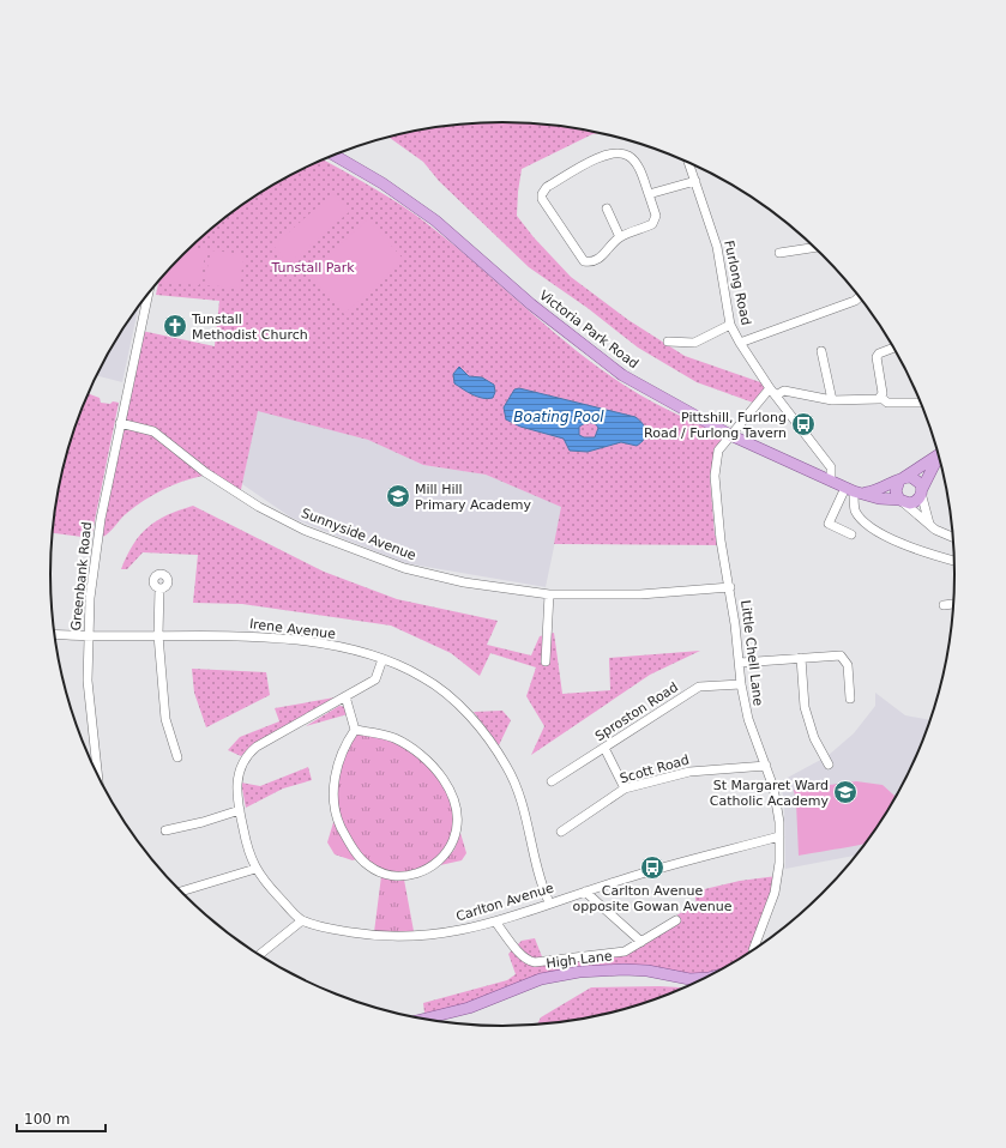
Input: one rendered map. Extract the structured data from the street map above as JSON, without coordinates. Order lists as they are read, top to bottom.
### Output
{
  "streets": {
    "main road": ["Victoria Park Road", "High Lane"],
    "street": [
      "Furlong Road",
      "Sunnyside Avenue",
      "Greenbank Road",
      "Irene Avenue",
      "Little Chell Lane",
      "Sproston Road",
      "Scott Road",
      "Carlton Avenue"
    ]
  },
  "crossings": [
    ["Furlong Road", "Victoria Park Road"],
    ["Furlong Road", "Little Chell Lane"],
    ["Victoria Park Road", "Little Chell Lane"],
    ["Sunnyside Avenue", "Greenbank Road"],
    ["Sunnyside Avenue", "Little Chell Lane"],
    ["Greenbank Road", "Irene Avenue"],
    ["Irene Avenue", "Carlton Avenue"],
    ["Little Chell Lane", "Sproston Road"],
    ["Little Chell Lane", "Scott Road"],
    ["Little Chell Lane", "Carlton Avenue"]
  ],
  "water": ["Boating Pool"],
  "parks": ["Tunstall Park"],
  "places": {
    "church": ["Tunstall Methodist Church"],
    "bus stop": ["Pittshill, Furlong Road / Furlong Tavern", "Carlton Avenue opposite Gowan Avenue"],
    "school or university": ["Mill Hill Primary Academy", "St Margaret Ward Catholic Academy"]
  },
  "scale_bar": "100 m"
}
